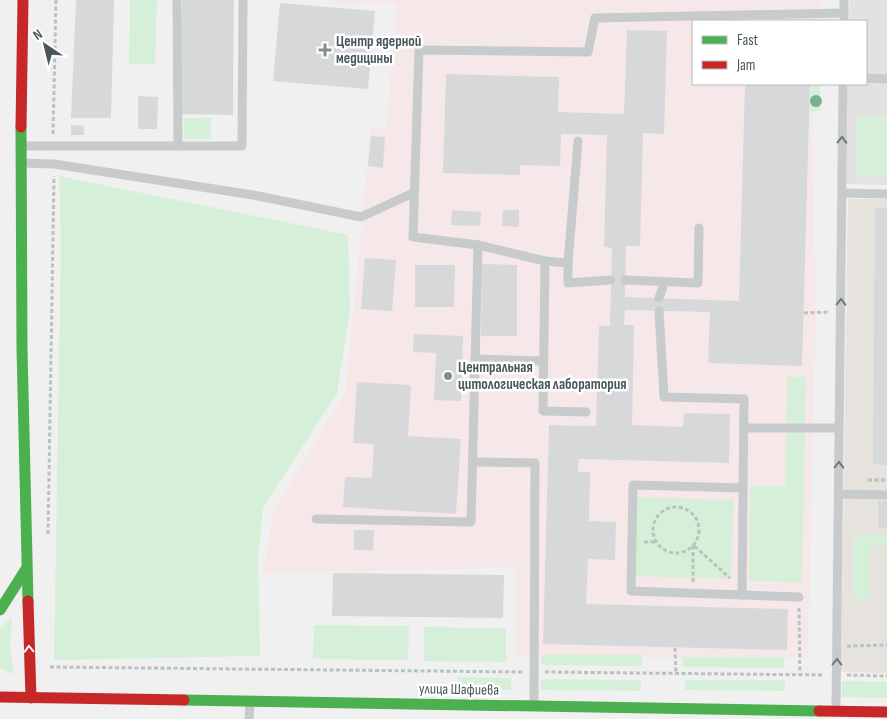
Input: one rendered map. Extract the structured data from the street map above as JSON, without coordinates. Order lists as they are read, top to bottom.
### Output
{
  "streets": {
    "street": ["улица Шафиева"]
  },
  "places": {
    "health": ["Центр ядерной медицины"],
    "other": ["Центральная цитологическая лаборатория"]
  },
  "legend": ["Fast", "Jam"],
  "north": "top left"
}
